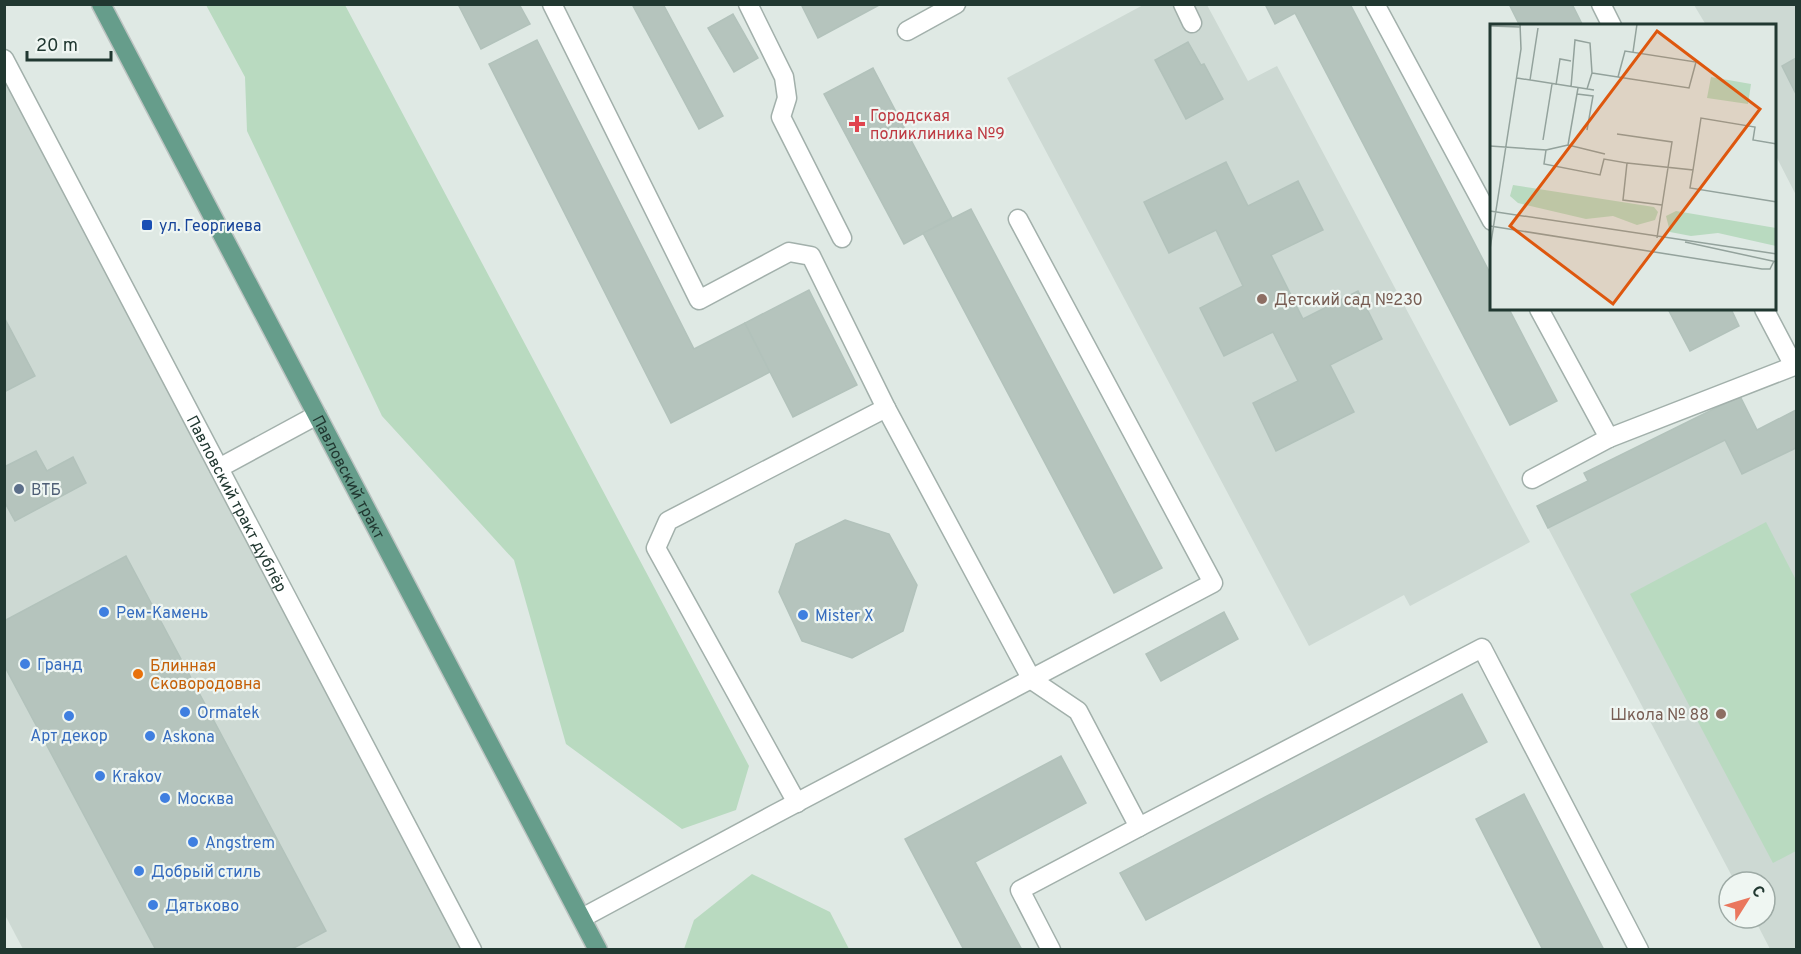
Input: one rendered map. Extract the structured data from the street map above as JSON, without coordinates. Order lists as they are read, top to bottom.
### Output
{
  "streets": {
    "main road": ["Павловский тракт"],
    "street": ["Павловский тракт дублёр"]
  },
  "places": {
    "health": ["Городская поликлиника №9"],
    "transit": ["ул. Георгиева"],
    "other": [
      "Детский сад №230",
      "ВТБ",
      "Рем-Камень",
      "Mister X",
      "Гранд",
      "Блинная Сковородовна",
      "Ormatek",
      "Школа № 88",
      "Арт декор",
      "Askona",
      "Krakov",
      "Москва",
      "Angstrem",
      "Добрый стиль",
      "Дятьково"
    ]
  },
  "scale_bar": "20 m",
  "north": "top right"
}
